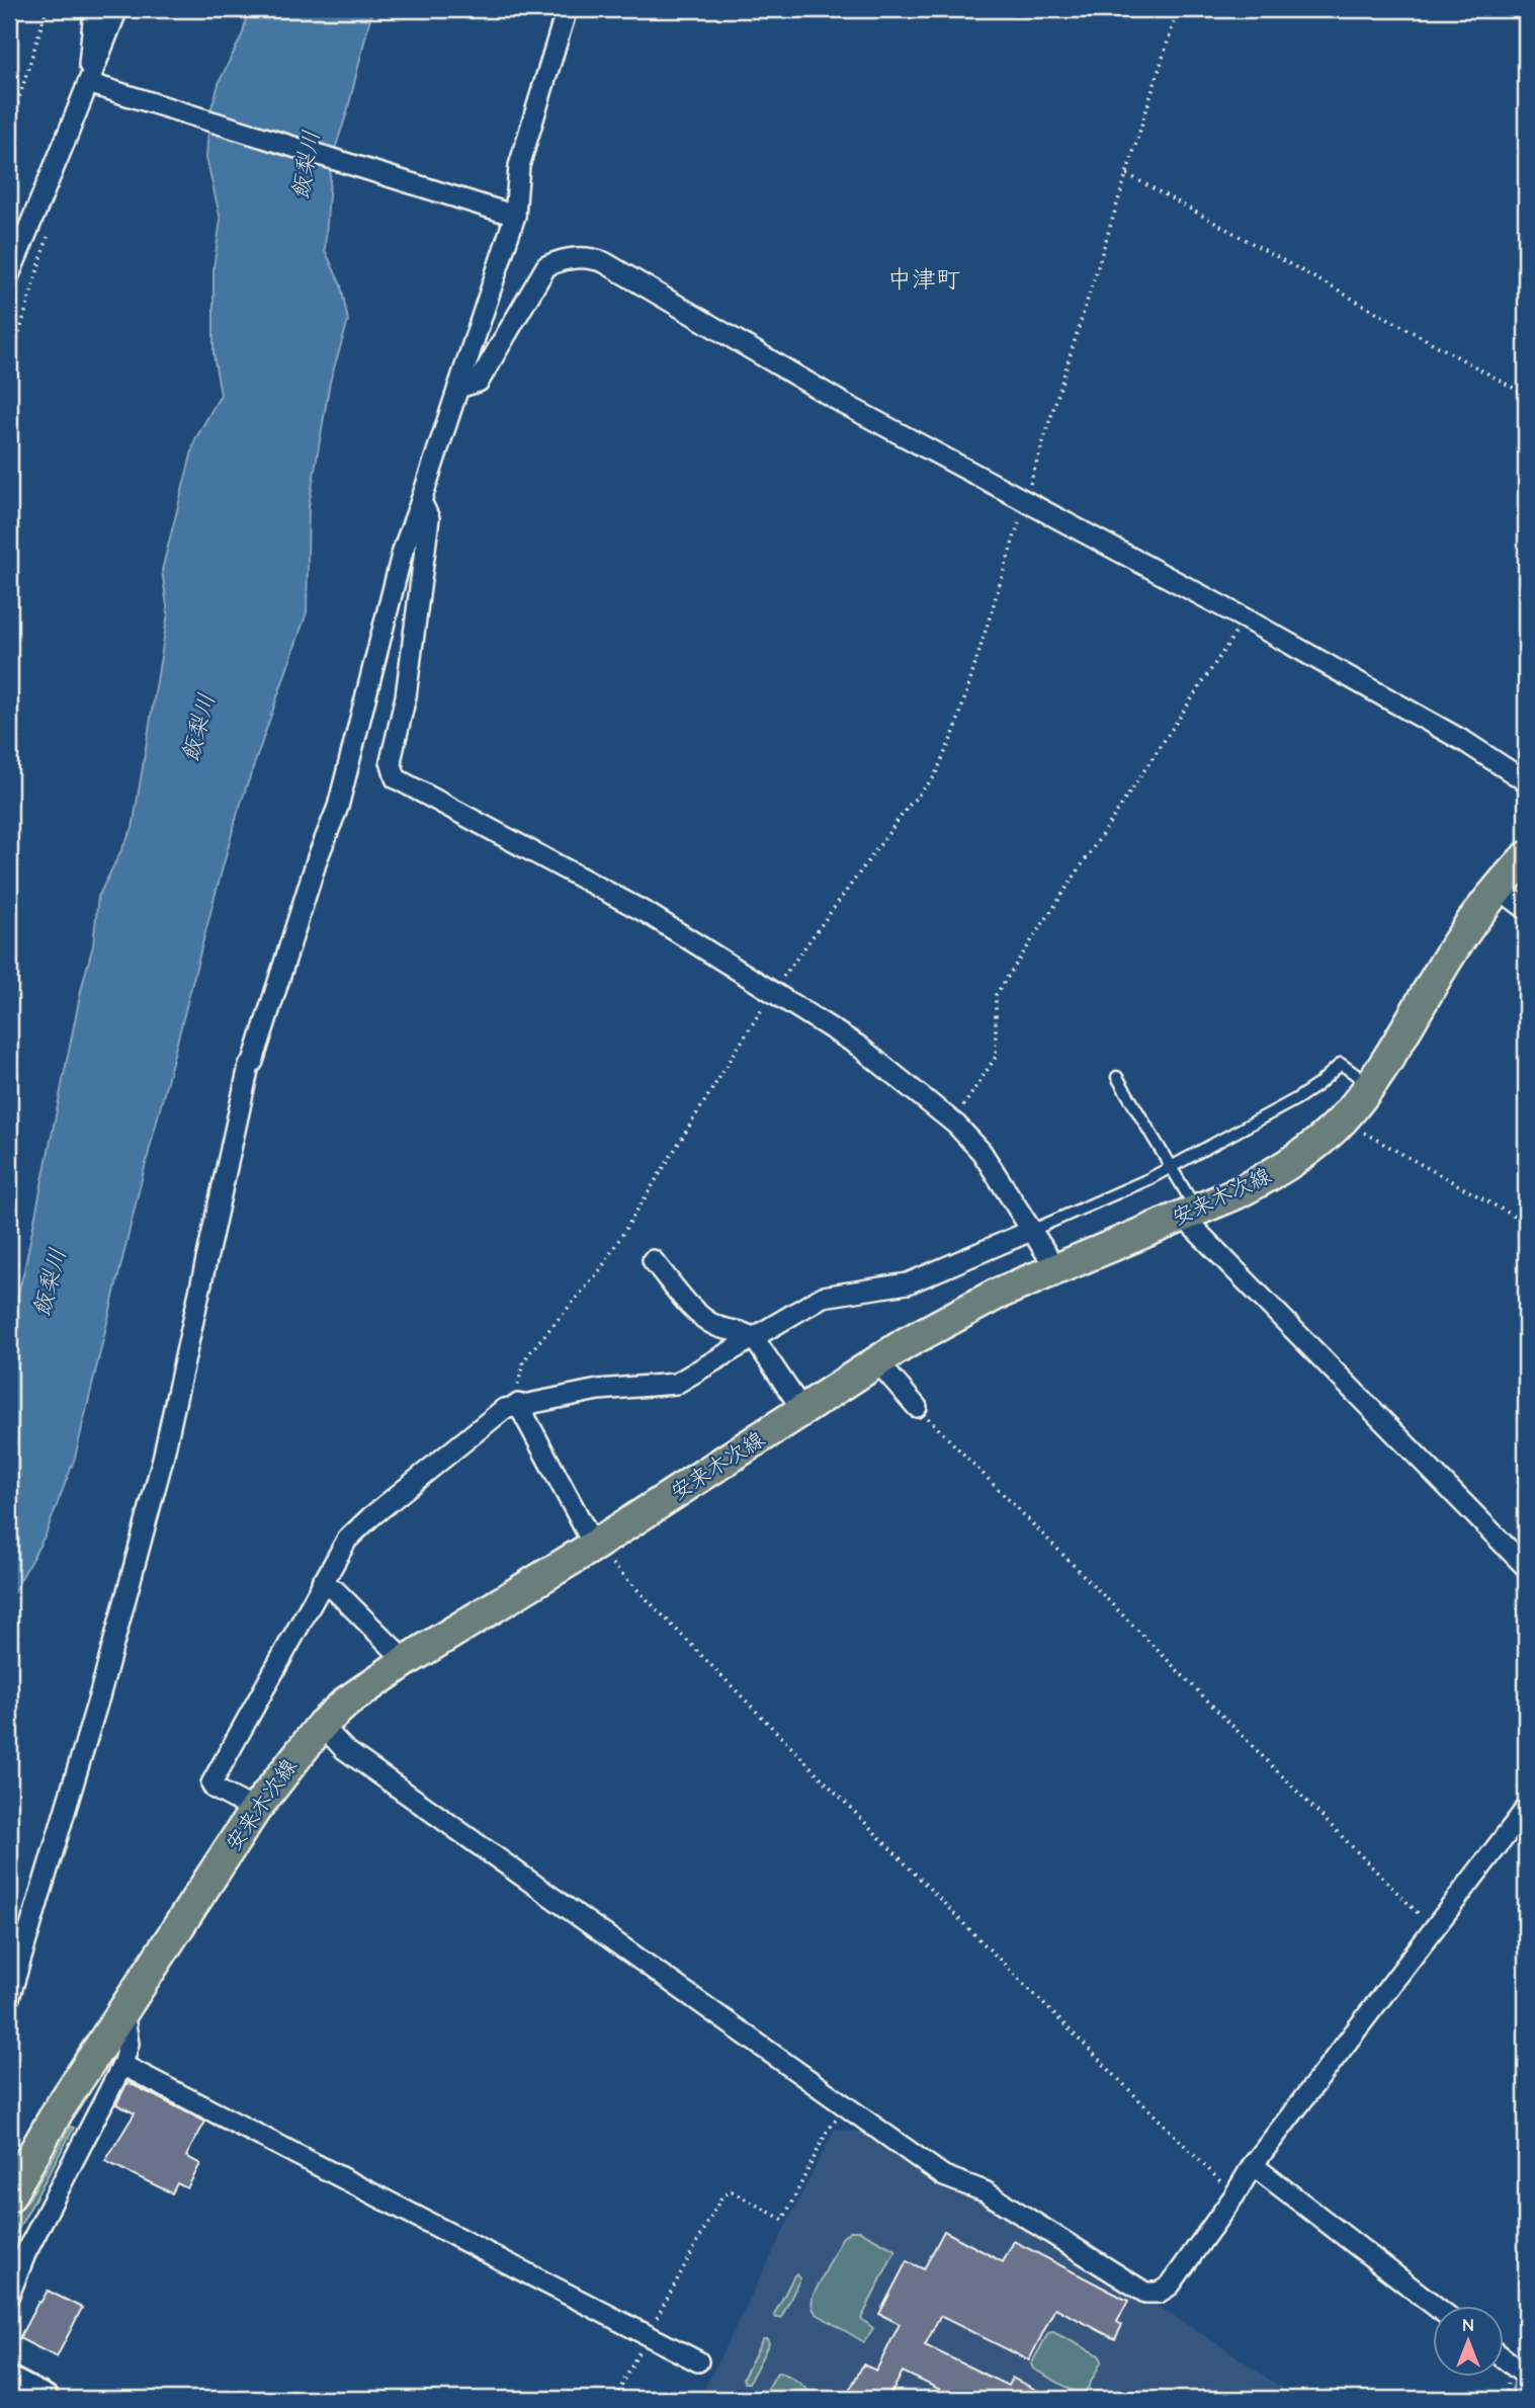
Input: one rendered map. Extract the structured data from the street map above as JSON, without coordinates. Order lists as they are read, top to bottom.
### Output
{
  "streets": {
    "main road": ["安来木次線"]
  },
  "districts": ["中津町"],
  "water": ["飯梨川"],
  "north": "top"
}
